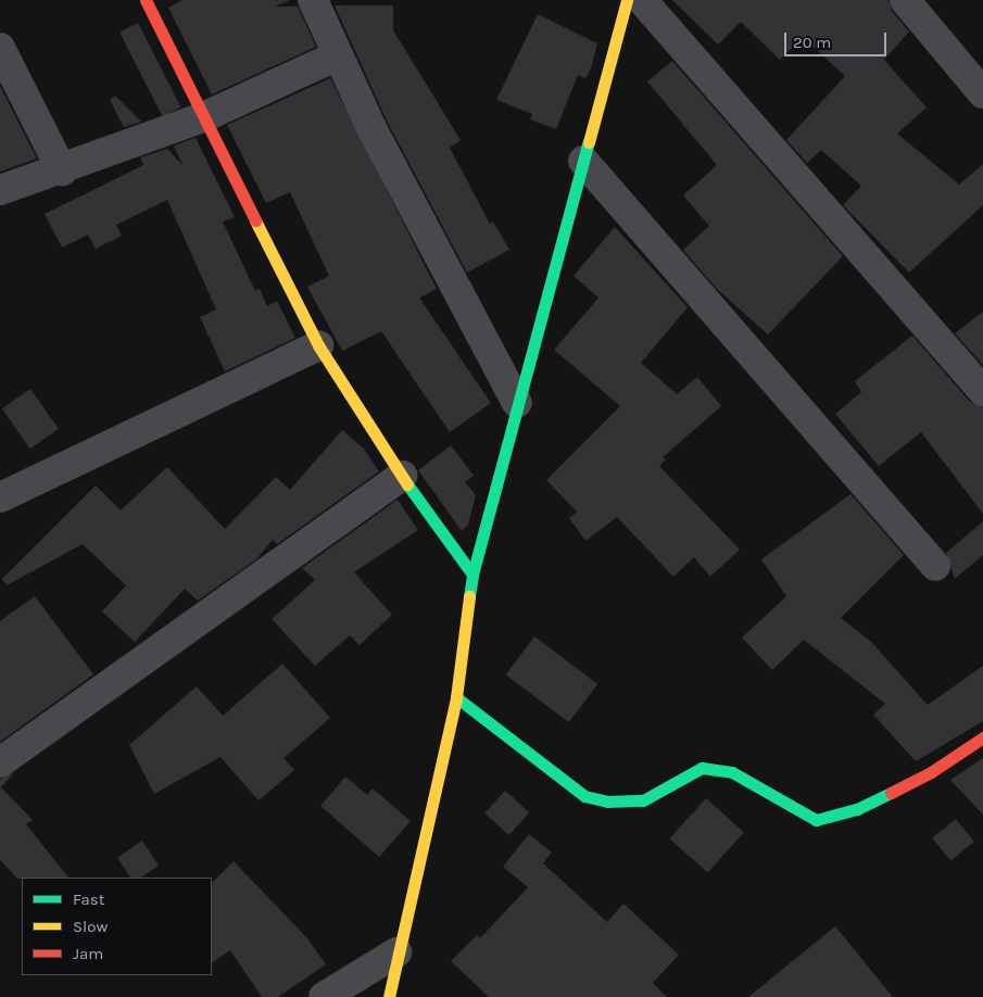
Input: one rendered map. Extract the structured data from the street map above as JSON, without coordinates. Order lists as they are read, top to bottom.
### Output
{
  "legend": ["Fast", "Slow", "Jam"],
  "scale_bar": "20 m"
}
